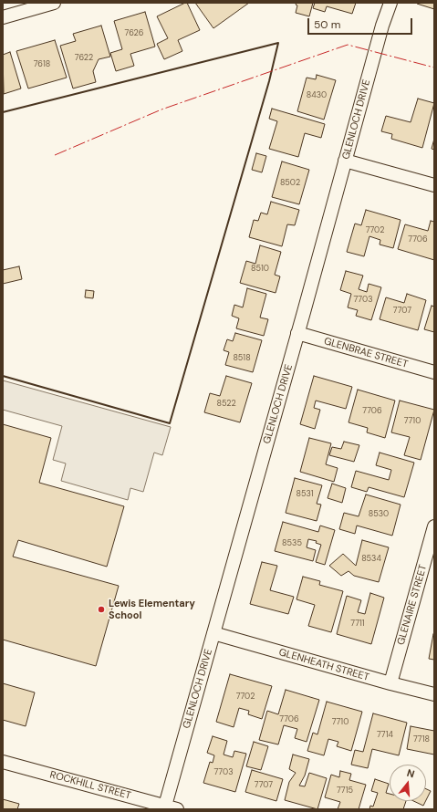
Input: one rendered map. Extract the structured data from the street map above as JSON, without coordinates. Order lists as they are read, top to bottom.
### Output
{
  "streets": {
    "street": [
      "GLENLOCH DRIVE",
      "GLENBRAE STREET",
      "GLENAIRE STREET",
      "GLENHEATH STREET",
      "ROCKHILL STREET"
    ]
  },
  "crossings": [
    ["GLENLOCH DRIVE", "GLENBRAE STREET"],
    ["GLENLOCH DRIVE", "GLENHEATH STREET"],
    ["GLENLOCH DRIVE", "ROCKHILL STREET"],
    ["GLENAIRE STREET", "GLENHEATH STREET"]
  ],
  "places": ["Lewis Elementary School"],
  "house_numbers": [
    "7626",
    "7622",
    "7618",
    "8430",
    "8502",
    "7702",
    "7706",
    "8510",
    "7703",
    "7707",
    "8518",
    "8522",
    "7706",
    "7710",
    "8531",
    "8530",
    "8535",
    "8534",
    "7711",
    "7702",
    "7706",
    "7710",
    "7714",
    "7718",
    "7703",
    "7707",
    "7715"
  ],
  "scale_bar": "50 m",
  "north": "top"
}
